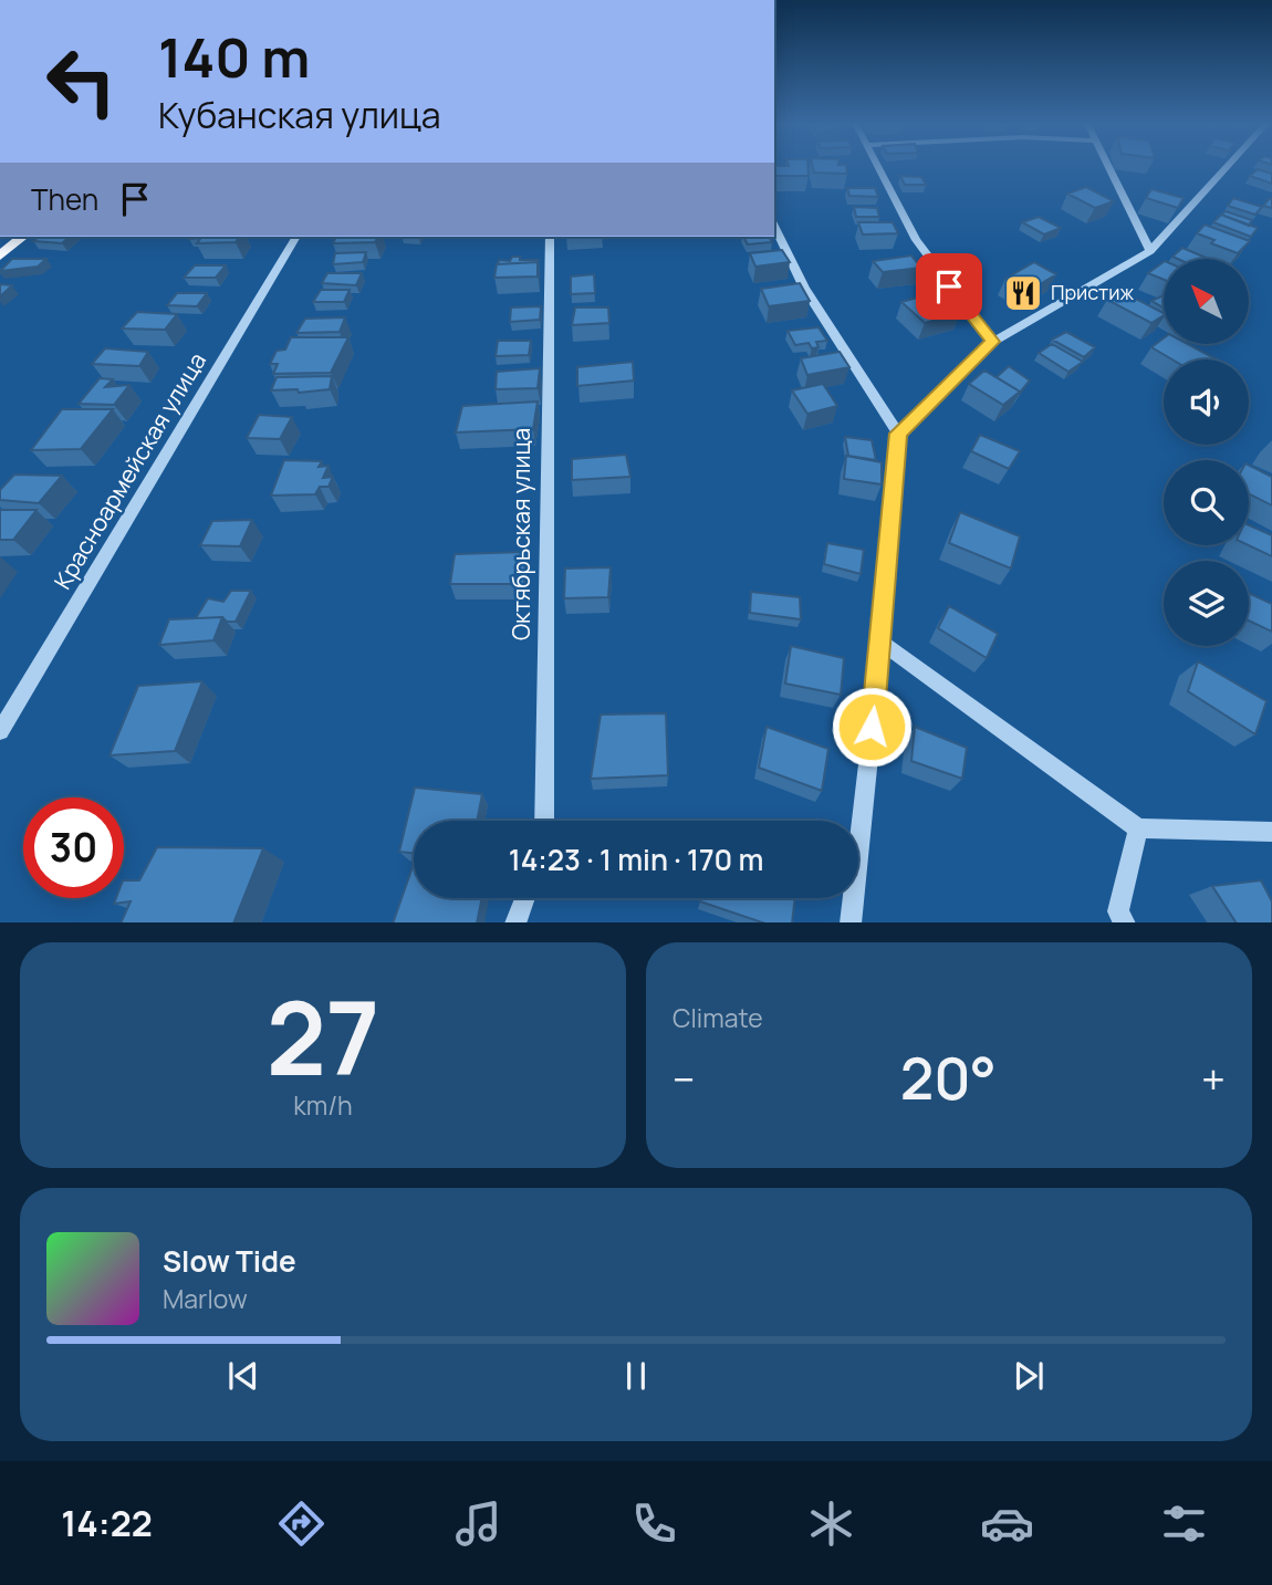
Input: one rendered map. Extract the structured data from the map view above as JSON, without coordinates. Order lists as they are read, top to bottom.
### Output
{
  "streets": {
    "street": ["Красноармейская улица", "Октябрьская улица"]
  },
  "places": {
    "restaurant": ["Пристиж"]
  },
  "north": "top left",
  "page": {
    "turn": ["140 m", "Кубанская улица"],
    "then": "Then",
    "limit": "30",
    "trip": "14:23 · 1 min · 170 m",
    "tile": [
      ["27", "km/h"],
      "Climate"
    ],
    "heat": ["−", "20°", "+"],
    "song": ["Slow Tide", "Marlow"],
    "tabs": "14:22"
  }
}
